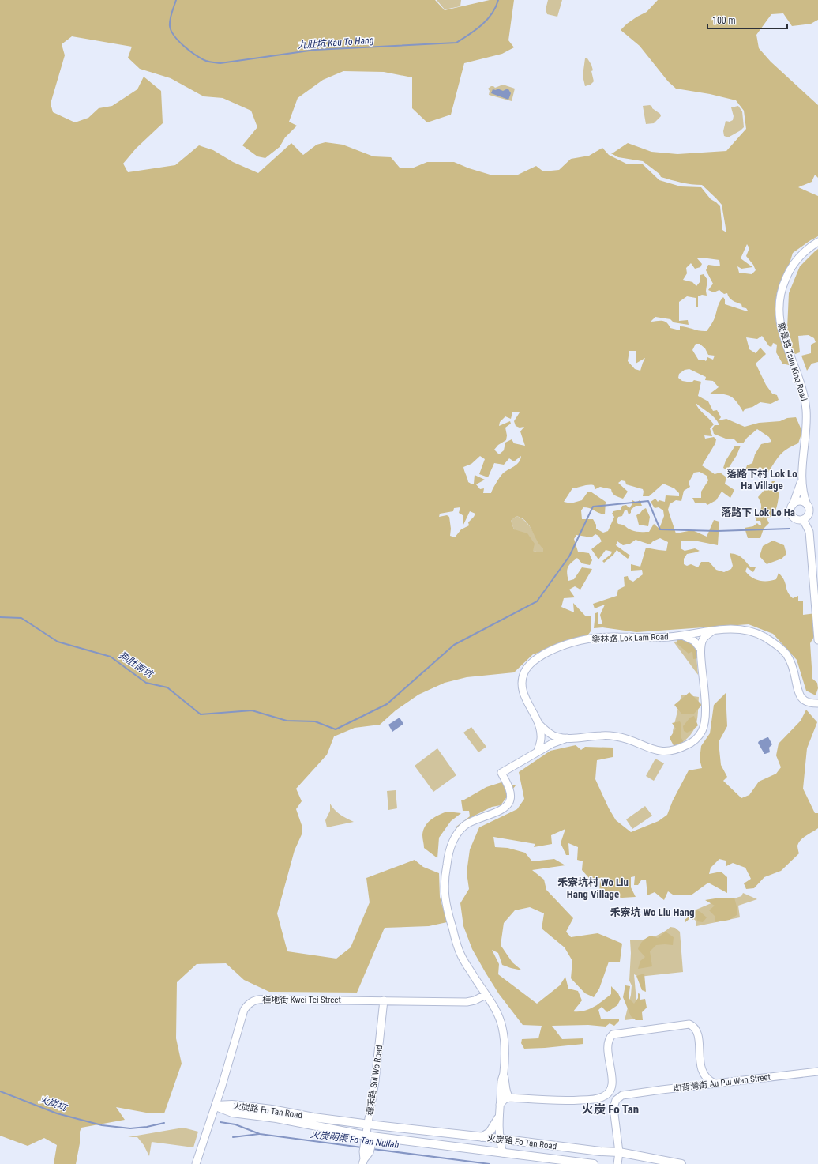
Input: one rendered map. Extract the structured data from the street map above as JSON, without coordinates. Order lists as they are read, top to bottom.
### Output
{
  "streets": {
    "main road": ["火炭路 Fo Tan Road"],
    "street": [
      "駿景路 Tsun King Road",
      "樂林路 Lok Lam Road",
      "桂地街 Kwei Tei Street",
      "穗禾路 Sui Wo Road",
      "㘭背灣街 Au Pui Wan Street"
    ]
  },
  "crossings": [
    ["桂地街 Kwei Tei Street", "穗禾路 Sui Wo Road"],
    ["桂地街 Kwei Tei Street", "火炭路 Fo Tan Road"],
    ["穗禾路 Sui Wo Road", "火炭路 Fo Tan Road"]
  ],
  "districts": [
    "落路下村 Lok Lo Ha Village",
    "落路下 Lok Lo Ha",
    "禾寮坑村 Wo Liu Hang Village",
    "禾寮坑 Wo Liu Hang",
    "火炭 Fo Tan"
  ],
  "water": [
    "九肚坑 Kau To Hang",
    "狗肚南坑",
    "火炭坑",
    "火炭明渠 Fo Tan Nullah"
  ],
  "scale_bar": "100 m"
}
